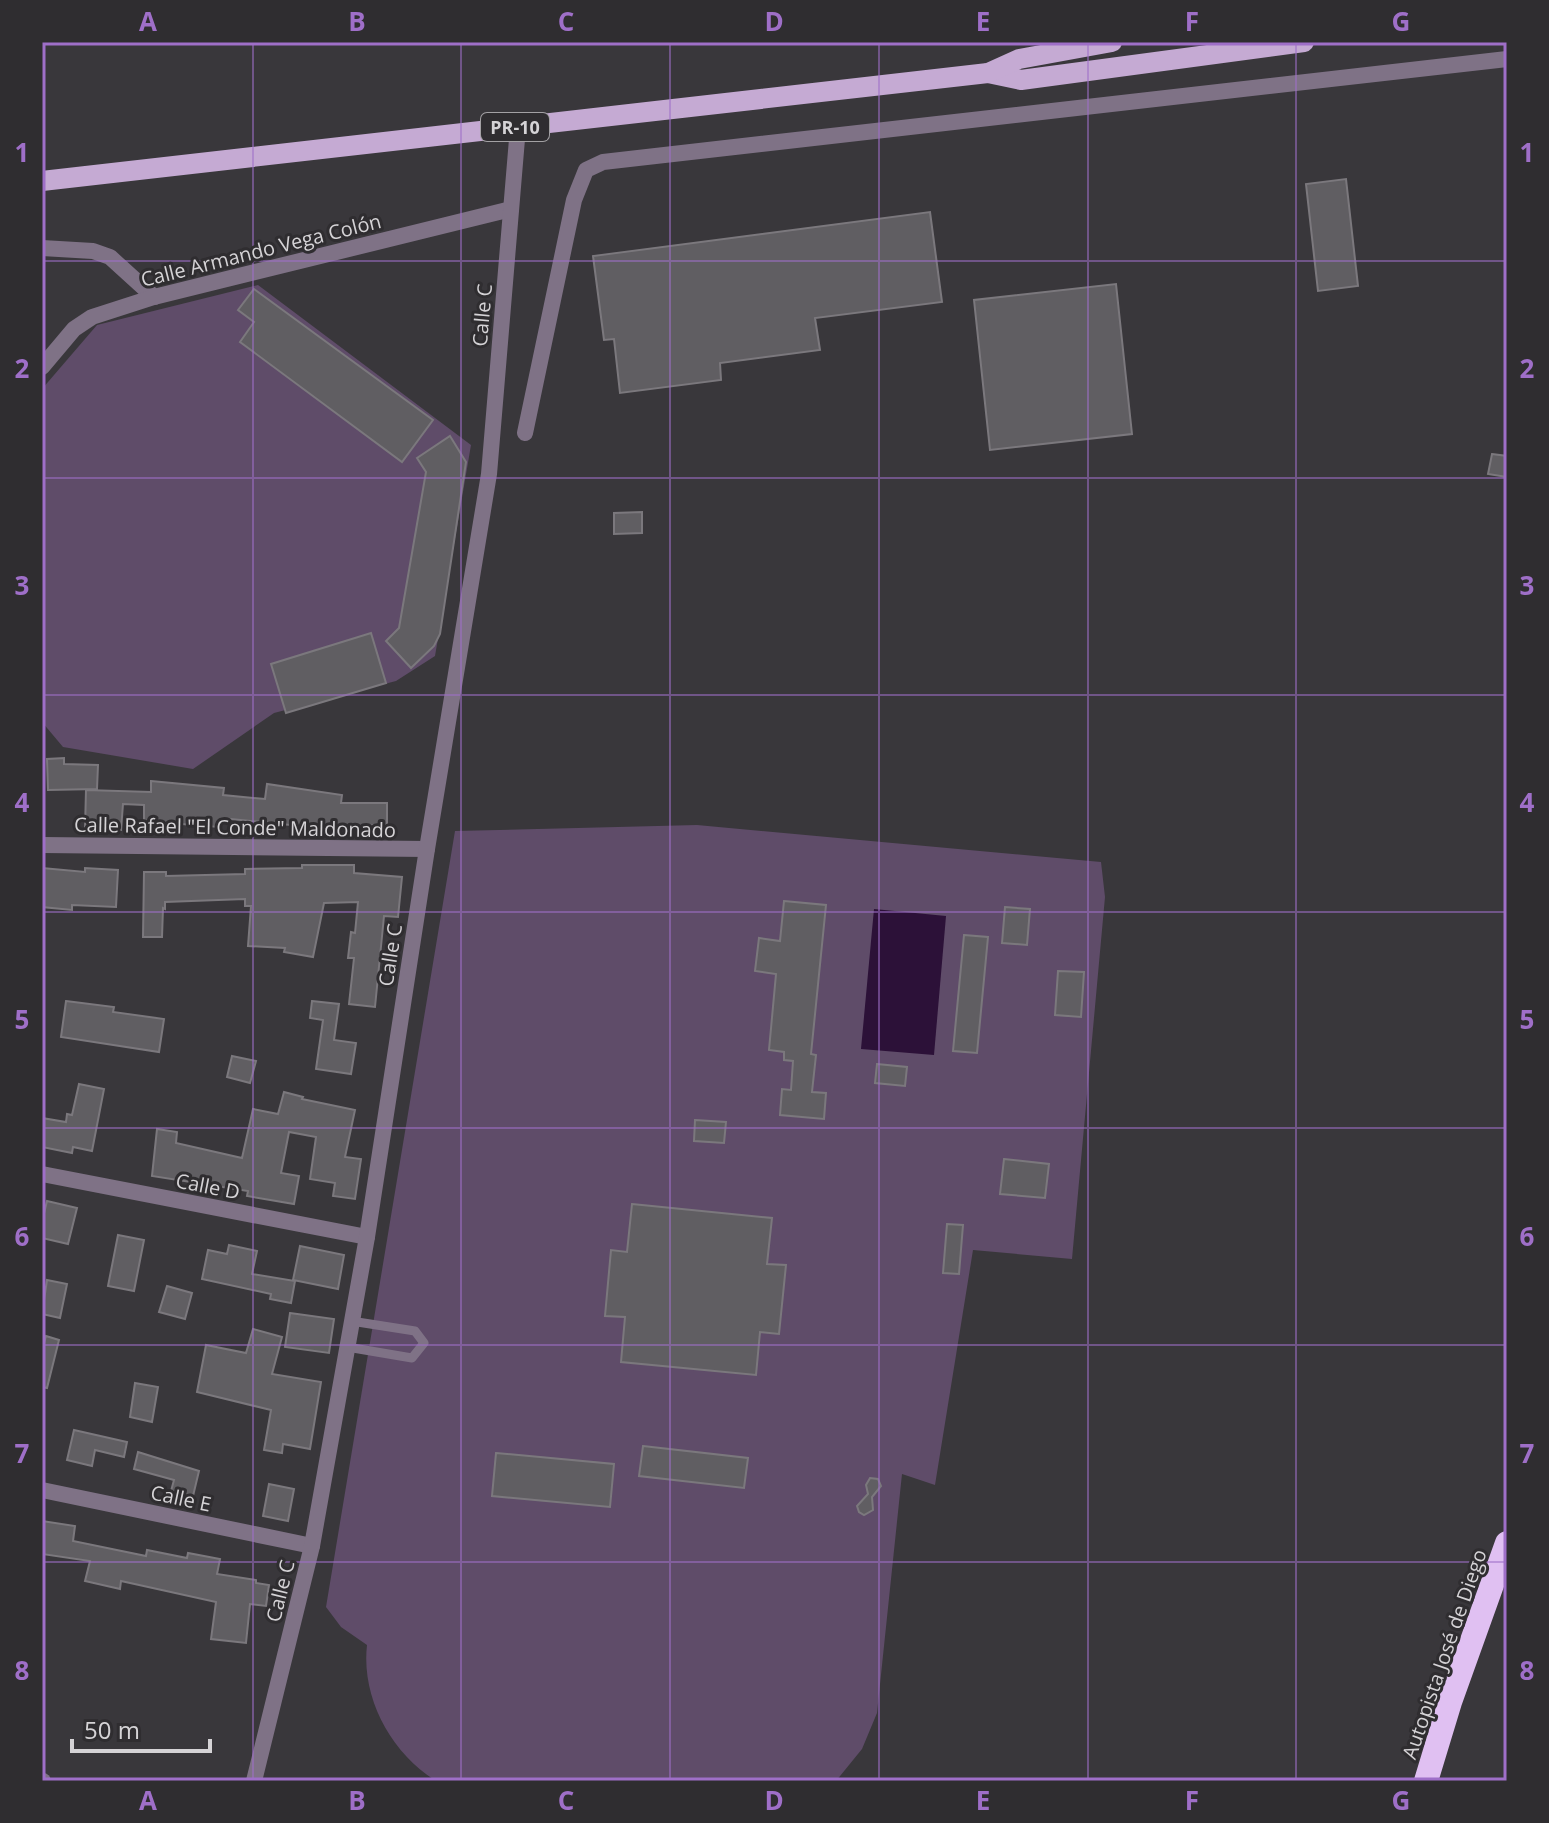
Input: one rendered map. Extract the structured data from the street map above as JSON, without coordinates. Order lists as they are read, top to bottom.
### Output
{
  "streets": {
    "highway": ["Autopista José de Diego"],
    "main road": ["PR-10"],
    "street": [
      "Calle Armando Vega Colón",
      "Calle C",
      "Calle Rafael \"El Conde\" Maldonado",
      "Calle D",
      "Calle E"
    ]
  },
  "crossings": [
    ["PR-10", "Calle C"],
    ["Calle Armando Vega Colón", "Calle C"],
    ["Calle C", "Calle Rafael \"El Conde\" Maldonado"],
    ["Calle C", "Calle D"],
    ["Calle C", "Calle E"]
  ],
  "scale_bar": "50 m",
  "grid": {
    "columns": [
      "A",
      "B",
      "C",
      "D",
      "E",
      "F",
      "G"
    ],
    "rows": [
      "1",
      "2",
      "3",
      "4",
      "5",
      "6",
      "7",
      "8"
    ]
  }
}
